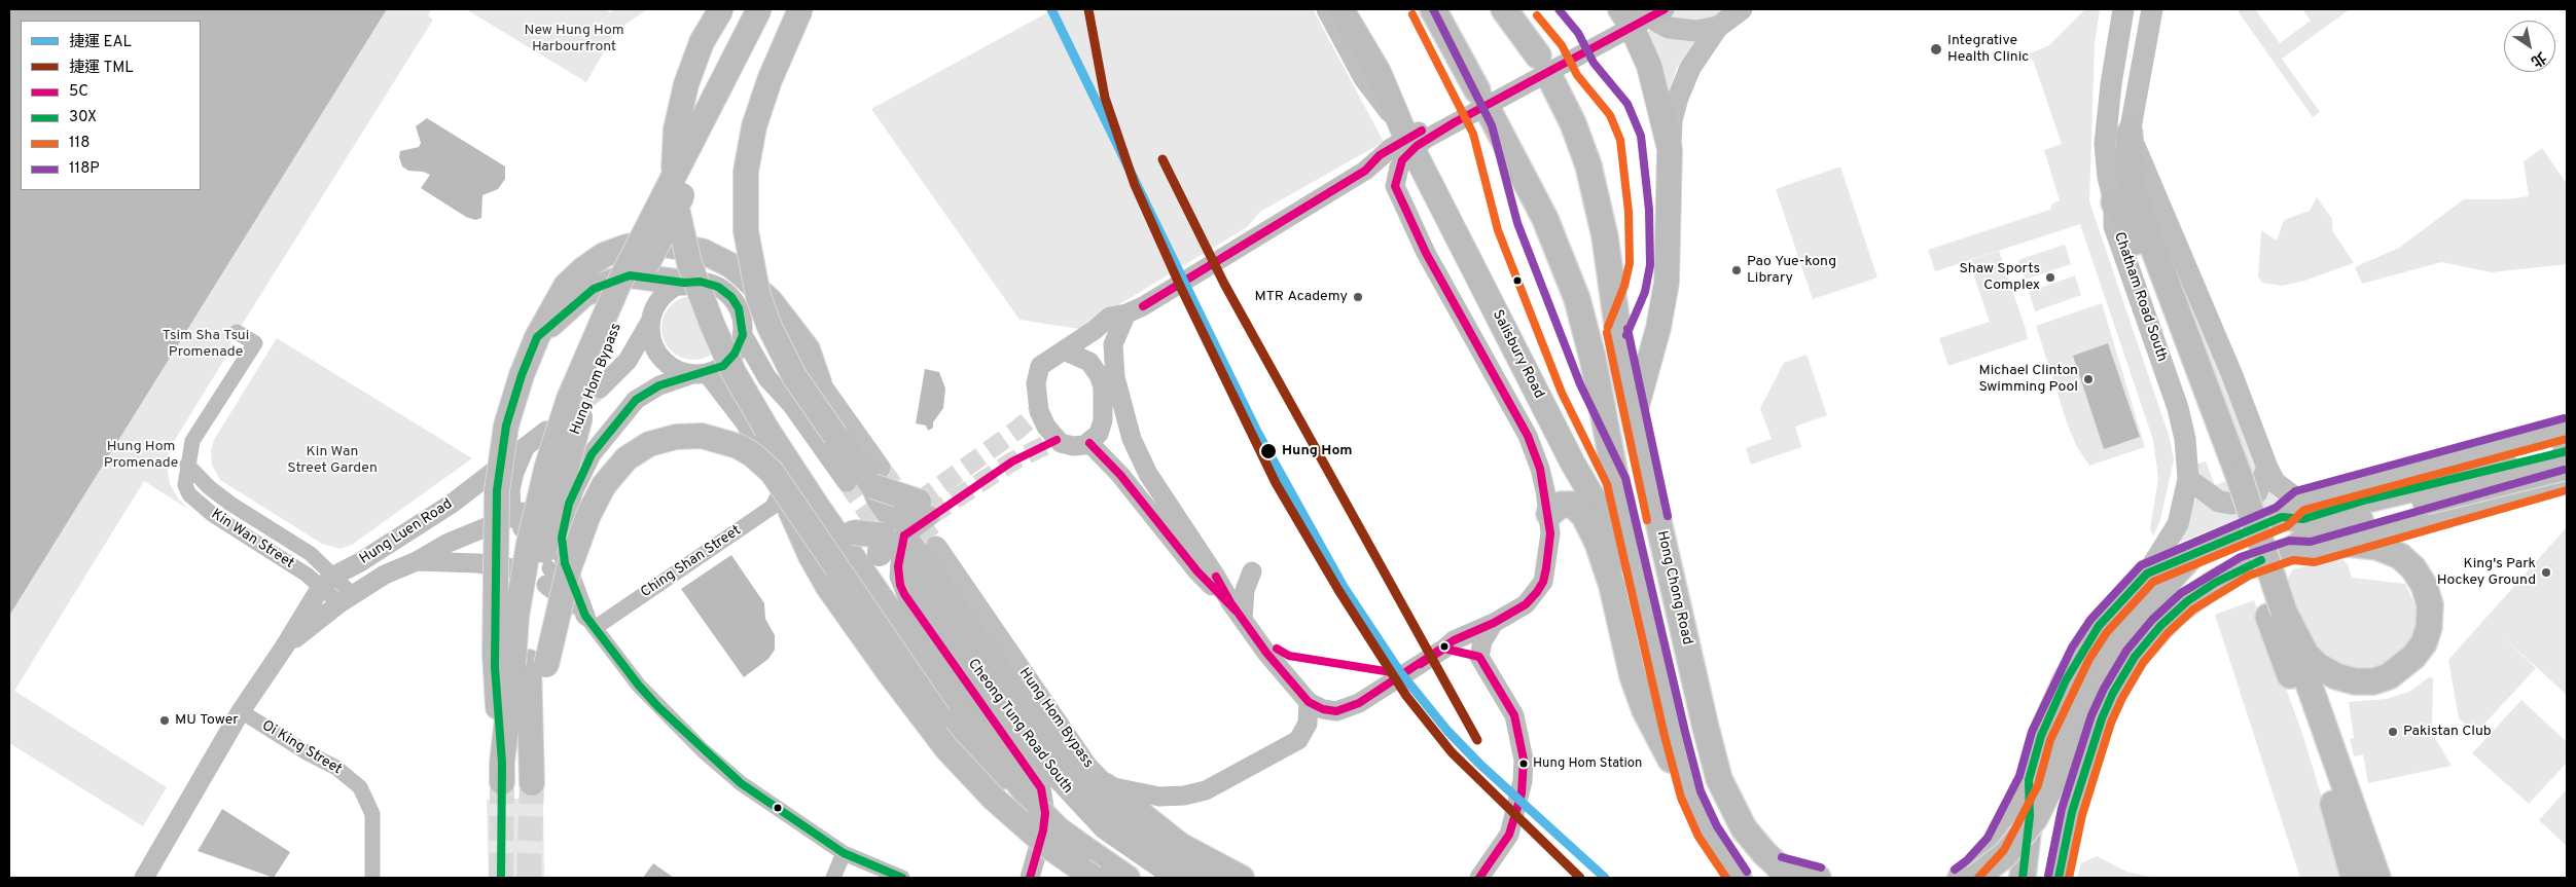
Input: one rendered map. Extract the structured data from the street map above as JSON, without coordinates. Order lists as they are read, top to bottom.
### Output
{
  "streets": {
    "highway": ["Chatham Road South", "Hong Chong Road"],
    "main road": ["Salisbury Road", "Hung Hom Bypass"],
    "street": [
      "Hung Luen Road",
      "Kin Wan Street",
      "Ching Shan Street",
      "Cheong Tung Road South",
      "Oi King Street"
    ]
  },
  "crossings": [
    ["Hung Luen Road", "Kin Wan Street"],
    ["Hung Luen Road", "Oi King Street"]
  ],
  "parks": [
    "New Hung Hom Harbourfront",
    "Tsim Sha Tsui Promenade",
    "Hung Hom Promenade",
    "Kin Wan Street Garden"
  ],
  "places": [
    "Integrative Health Clinic",
    "Pao Yue-kong Library",
    "Shaw Sports Complex",
    "MTR Academy",
    "Michael Clinton Swimming Pool",
    "Hung Hom",
    "King's Park Hockey Ground",
    "MU Tower",
    "Pakistan Club",
    "Hung Hom Station"
  ],
  "lines": [
    "metro line EAL",
    "metro line TML",
    "transit line 5C",
    "transit line 118P",
    "transit line 118",
    "transit line 30X"
  ],
  "legend": [
    "捷運 EAL",
    "捷運 TML",
    "5C",
    "30X",
    "118",
    "118P"
  ],
  "north": "bottom right"
}
